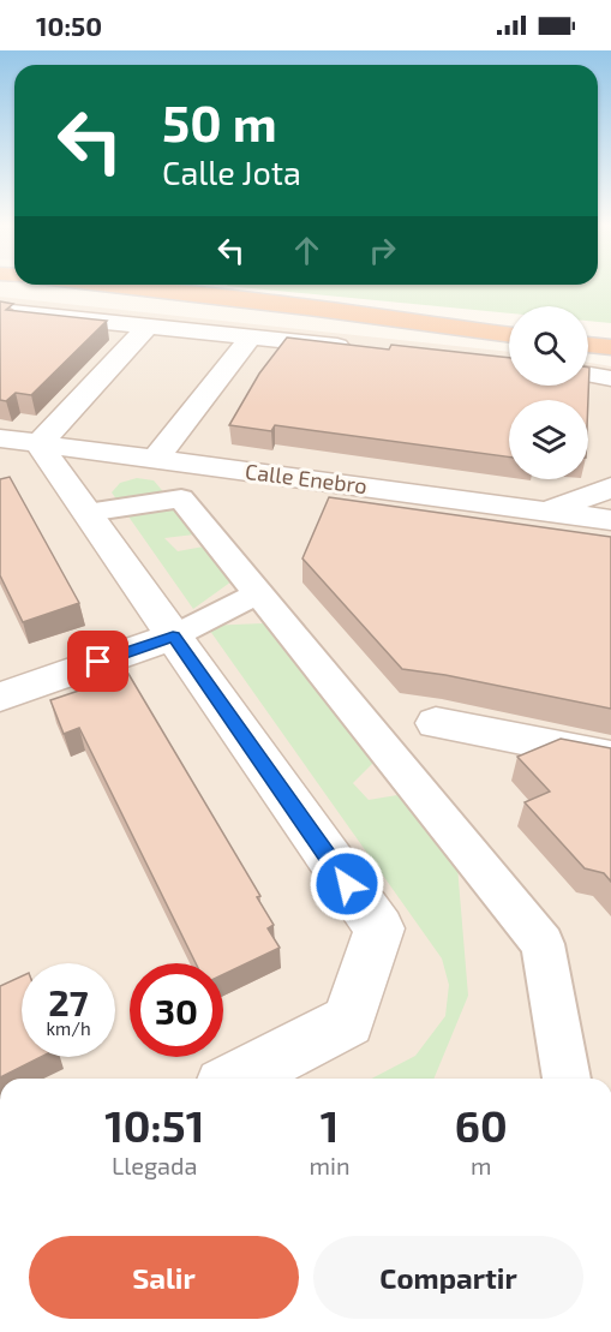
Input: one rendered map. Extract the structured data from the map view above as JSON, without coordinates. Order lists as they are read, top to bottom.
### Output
{
  "streets": {
    "street": ["Calle Enebro"]
  },
  "page": {
    "status": "10:50",
    "turn": ["50 m", "Calle Jota"],
    "speed": "27 km/h",
    "limit": "30",
    "eta": [
      "10:51",
      "Llegada",
      "1",
      "min",
      "60",
      "m"
    ],
    "buttons": ["Salir", "Compartir"]
  }
}
